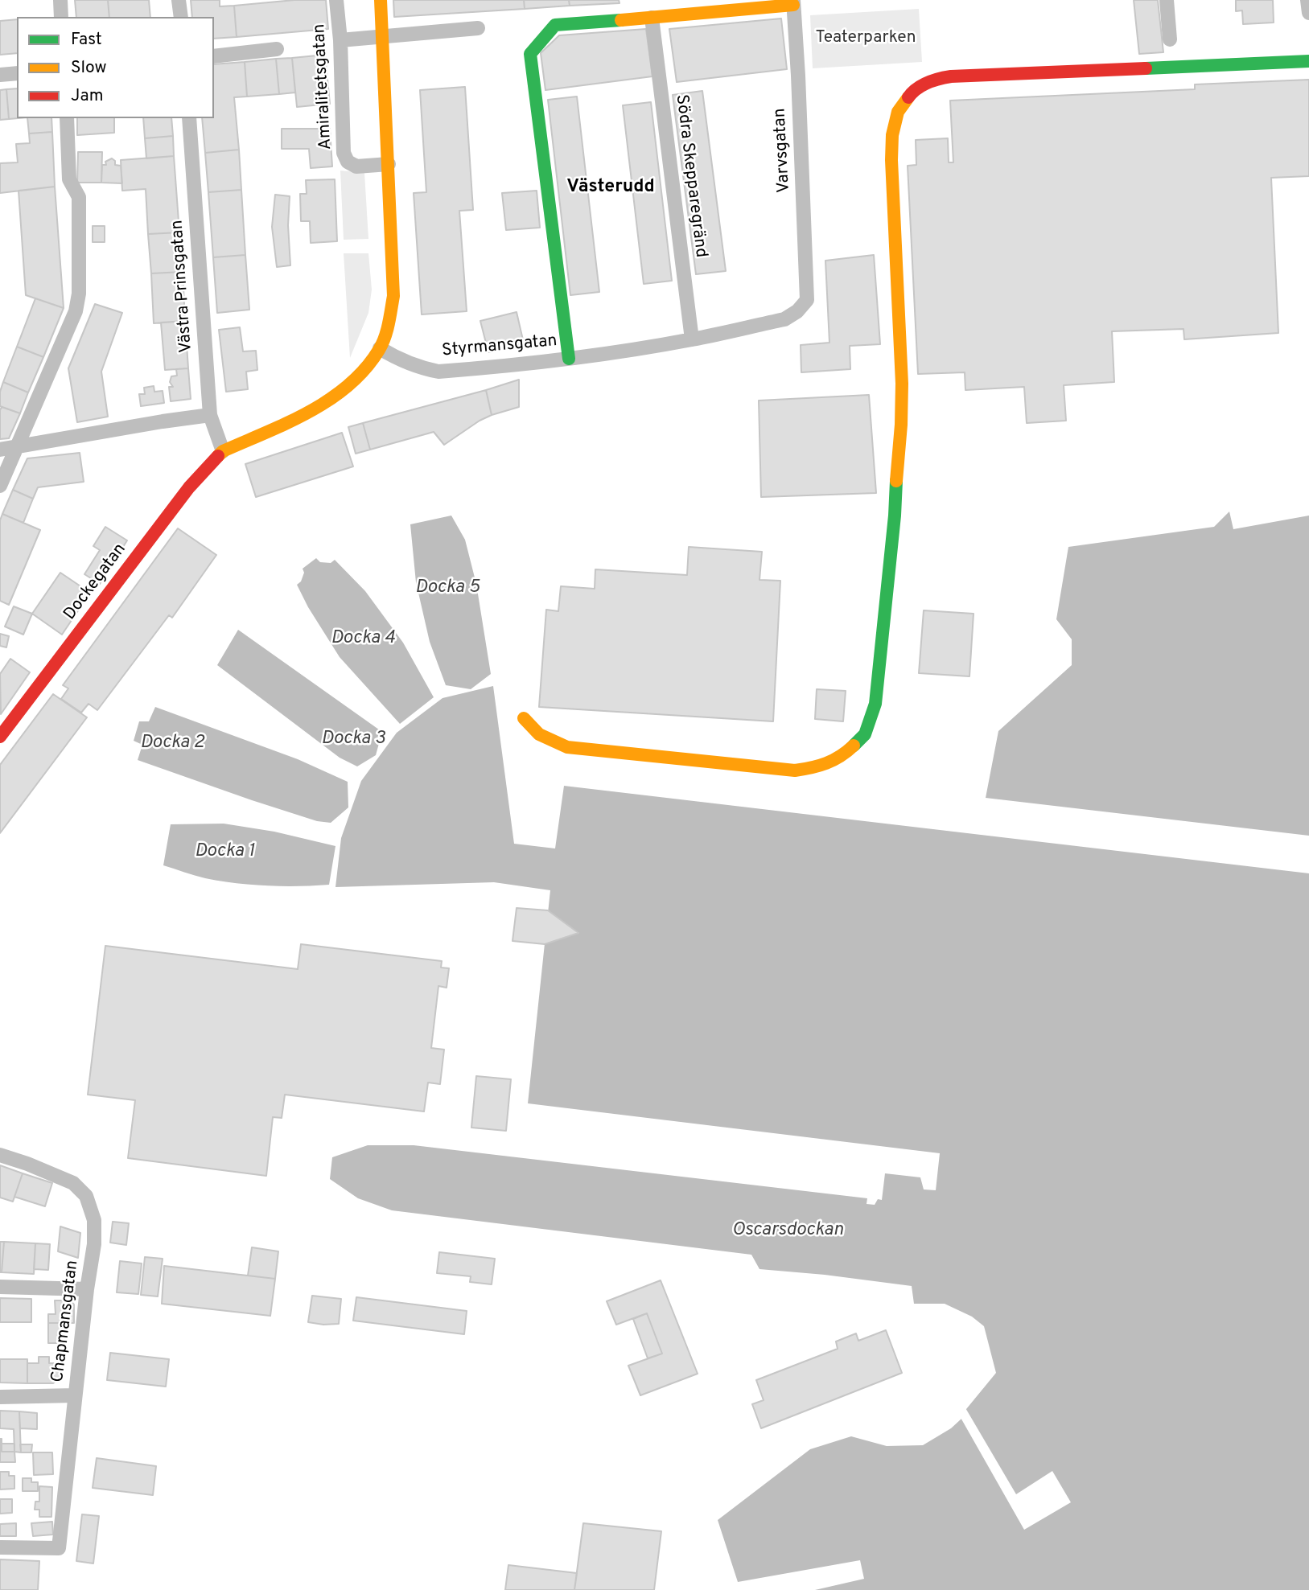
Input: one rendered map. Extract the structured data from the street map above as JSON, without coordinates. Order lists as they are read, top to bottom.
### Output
{
  "streets": {
    "street": [
      "Amiralitetsgatan",
      "Varvsgatan",
      "Södra Skepparegränd",
      "Västra Prinsgatan",
      "Styrmansgatan",
      "Dockegatan",
      "Chapmansgatan"
    ]
  },
  "crossings": [
    ["Varvsgatan", "Styrmansgatan"],
    ["Södra Skepparegränd", "Styrmansgatan"],
    ["Västra Prinsgatan", "Dockegatan"]
  ],
  "districts": ["Västerudd"],
  "water": [
    "Docka 5",
    "Docka 4",
    "Docka 3",
    "Docka 2",
    "Docka 1",
    "Oscarsdockan"
  ],
  "parks": ["Teaterparken"],
  "legend": ["Fast", "Slow", "Jam"]
}
